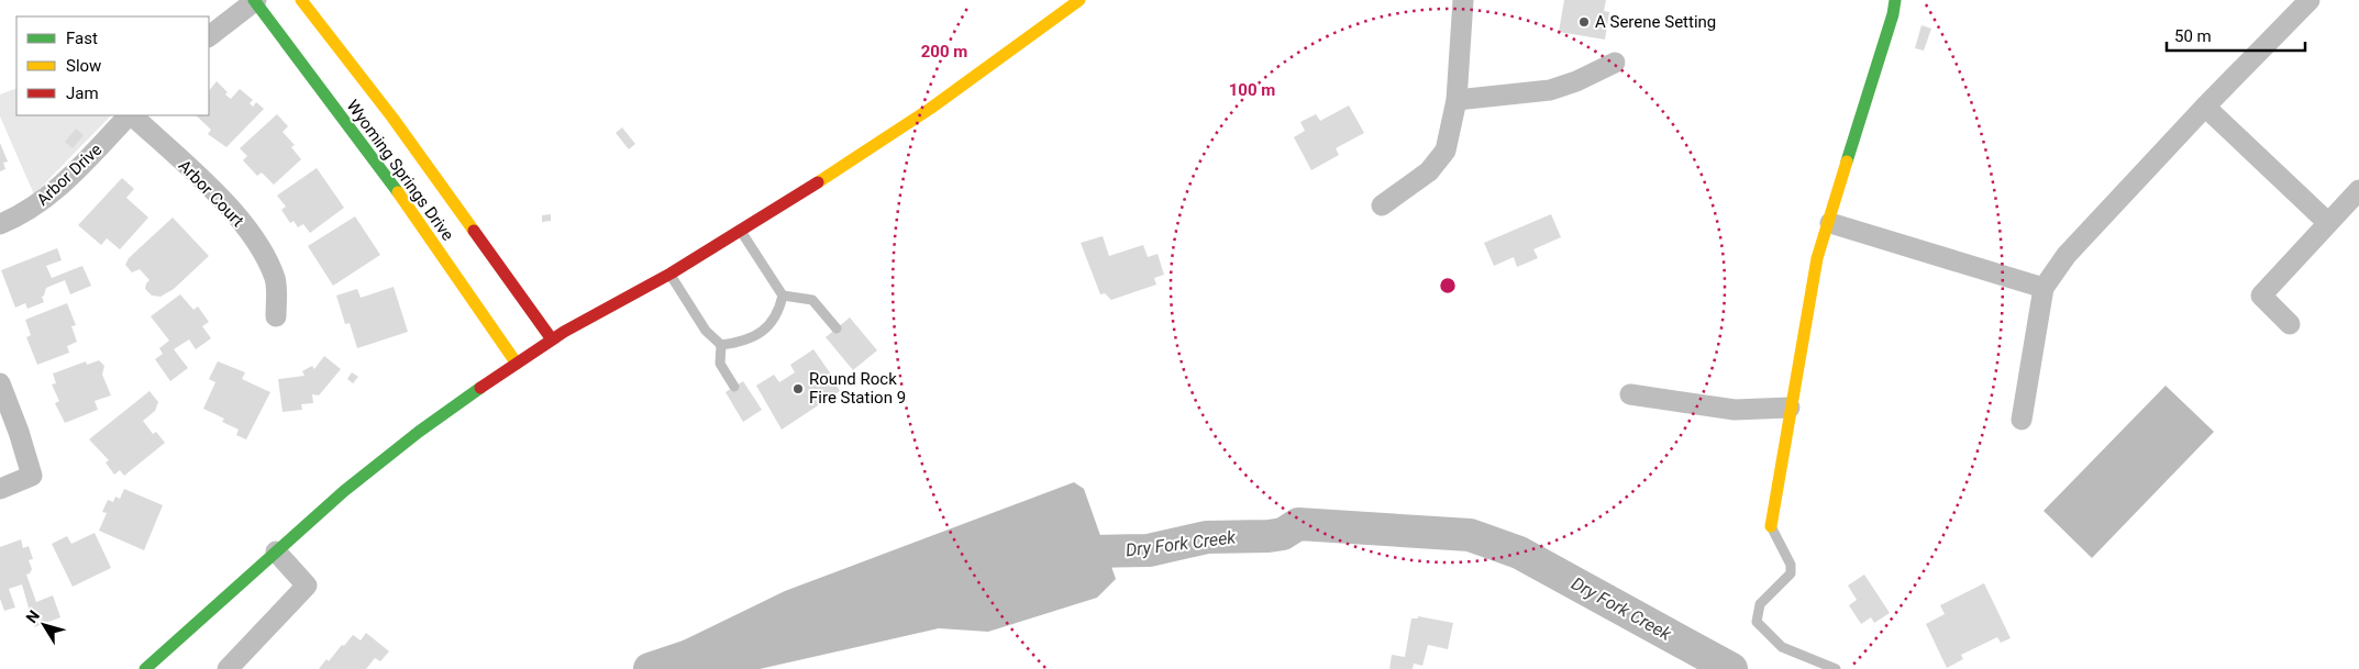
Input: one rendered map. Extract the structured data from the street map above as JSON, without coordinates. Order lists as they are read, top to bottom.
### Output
{
  "streets": {
    "street": ["Wyoming Springs Drive", "Arbor Drive", "Arbor Court"]
  },
  "water": ["Dry Fork Creek"],
  "places": ["A Serene Setting", "Round Rock Fire Station 9"],
  "legend": ["Fast", "Slow", "Jam"],
  "scale_bar": "50 m",
  "north": "top left",
  "rings": ["200 m", "100 m"]
}
